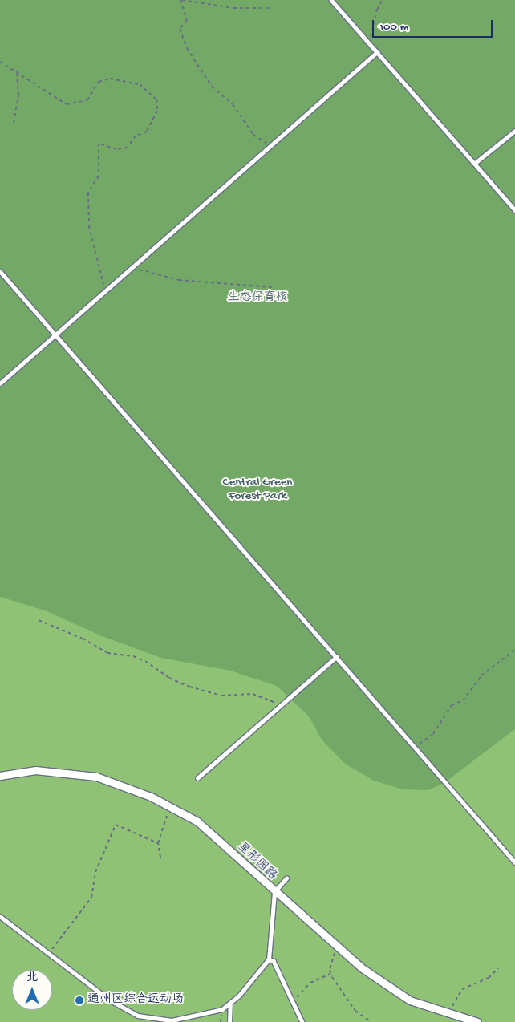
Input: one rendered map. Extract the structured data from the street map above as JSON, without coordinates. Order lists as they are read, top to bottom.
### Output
{
  "streets": {
    "street": ["星形园路"]
  },
  "parks": ["生态保育核", "Central Green Forest Park"],
  "places": ["通州区综合运动场"],
  "scale_bar": "100 m",
  "north": "top"
}
